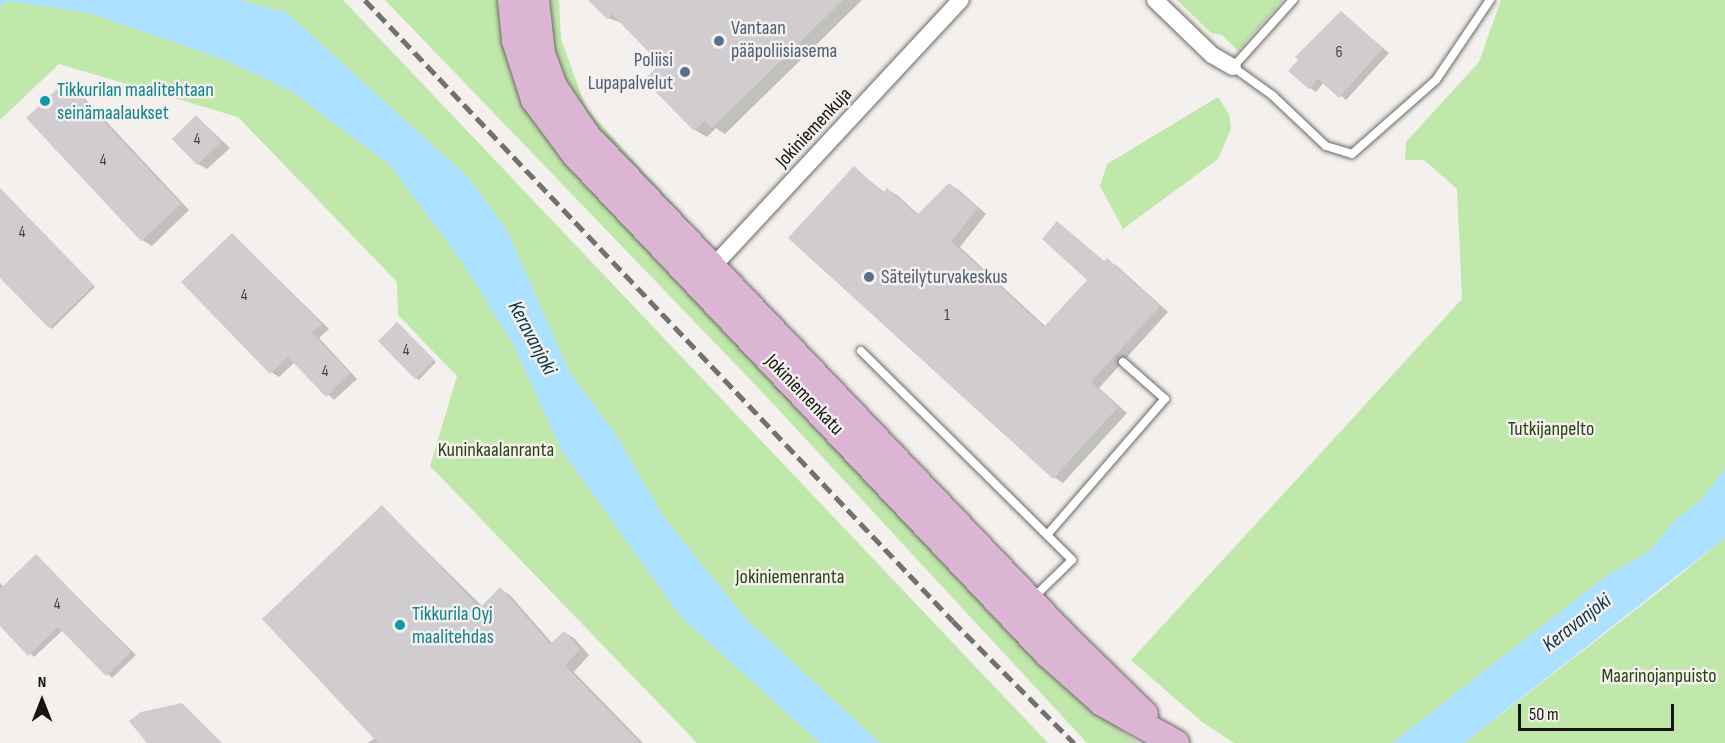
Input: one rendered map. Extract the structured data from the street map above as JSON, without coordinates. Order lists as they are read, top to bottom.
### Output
{
  "streets": {
    "main road": ["Jokiniemenkatu"],
    "street": ["Jokiniemenkuja"]
  },
  "crossings": [
    ["Jokiniemenkuja", "Jokiniemenkatu"]
  ],
  "water": ["Keravanjoki"],
  "parks": [
    "Tutkijanpelto",
    "Kuninkaalanranta",
    "Jokiniemenranta",
    "Maarinojanpuisto"
  ],
  "places": [
    "Vantaan pääpoliisiasema",
    "Poliisi Lupapalvelut",
    "Tikkurilan maalitehtaan seinämaalaukset",
    "Säteilyturvakeskus",
    "Tikkurila Oyj maalitehdas"
  ],
  "house_numbers": [
    "6",
    "4",
    "4",
    "4",
    "4",
    "1",
    "4",
    "4",
    "4"
  ],
  "scale_bar": "50 m",
  "north": "top"
}
